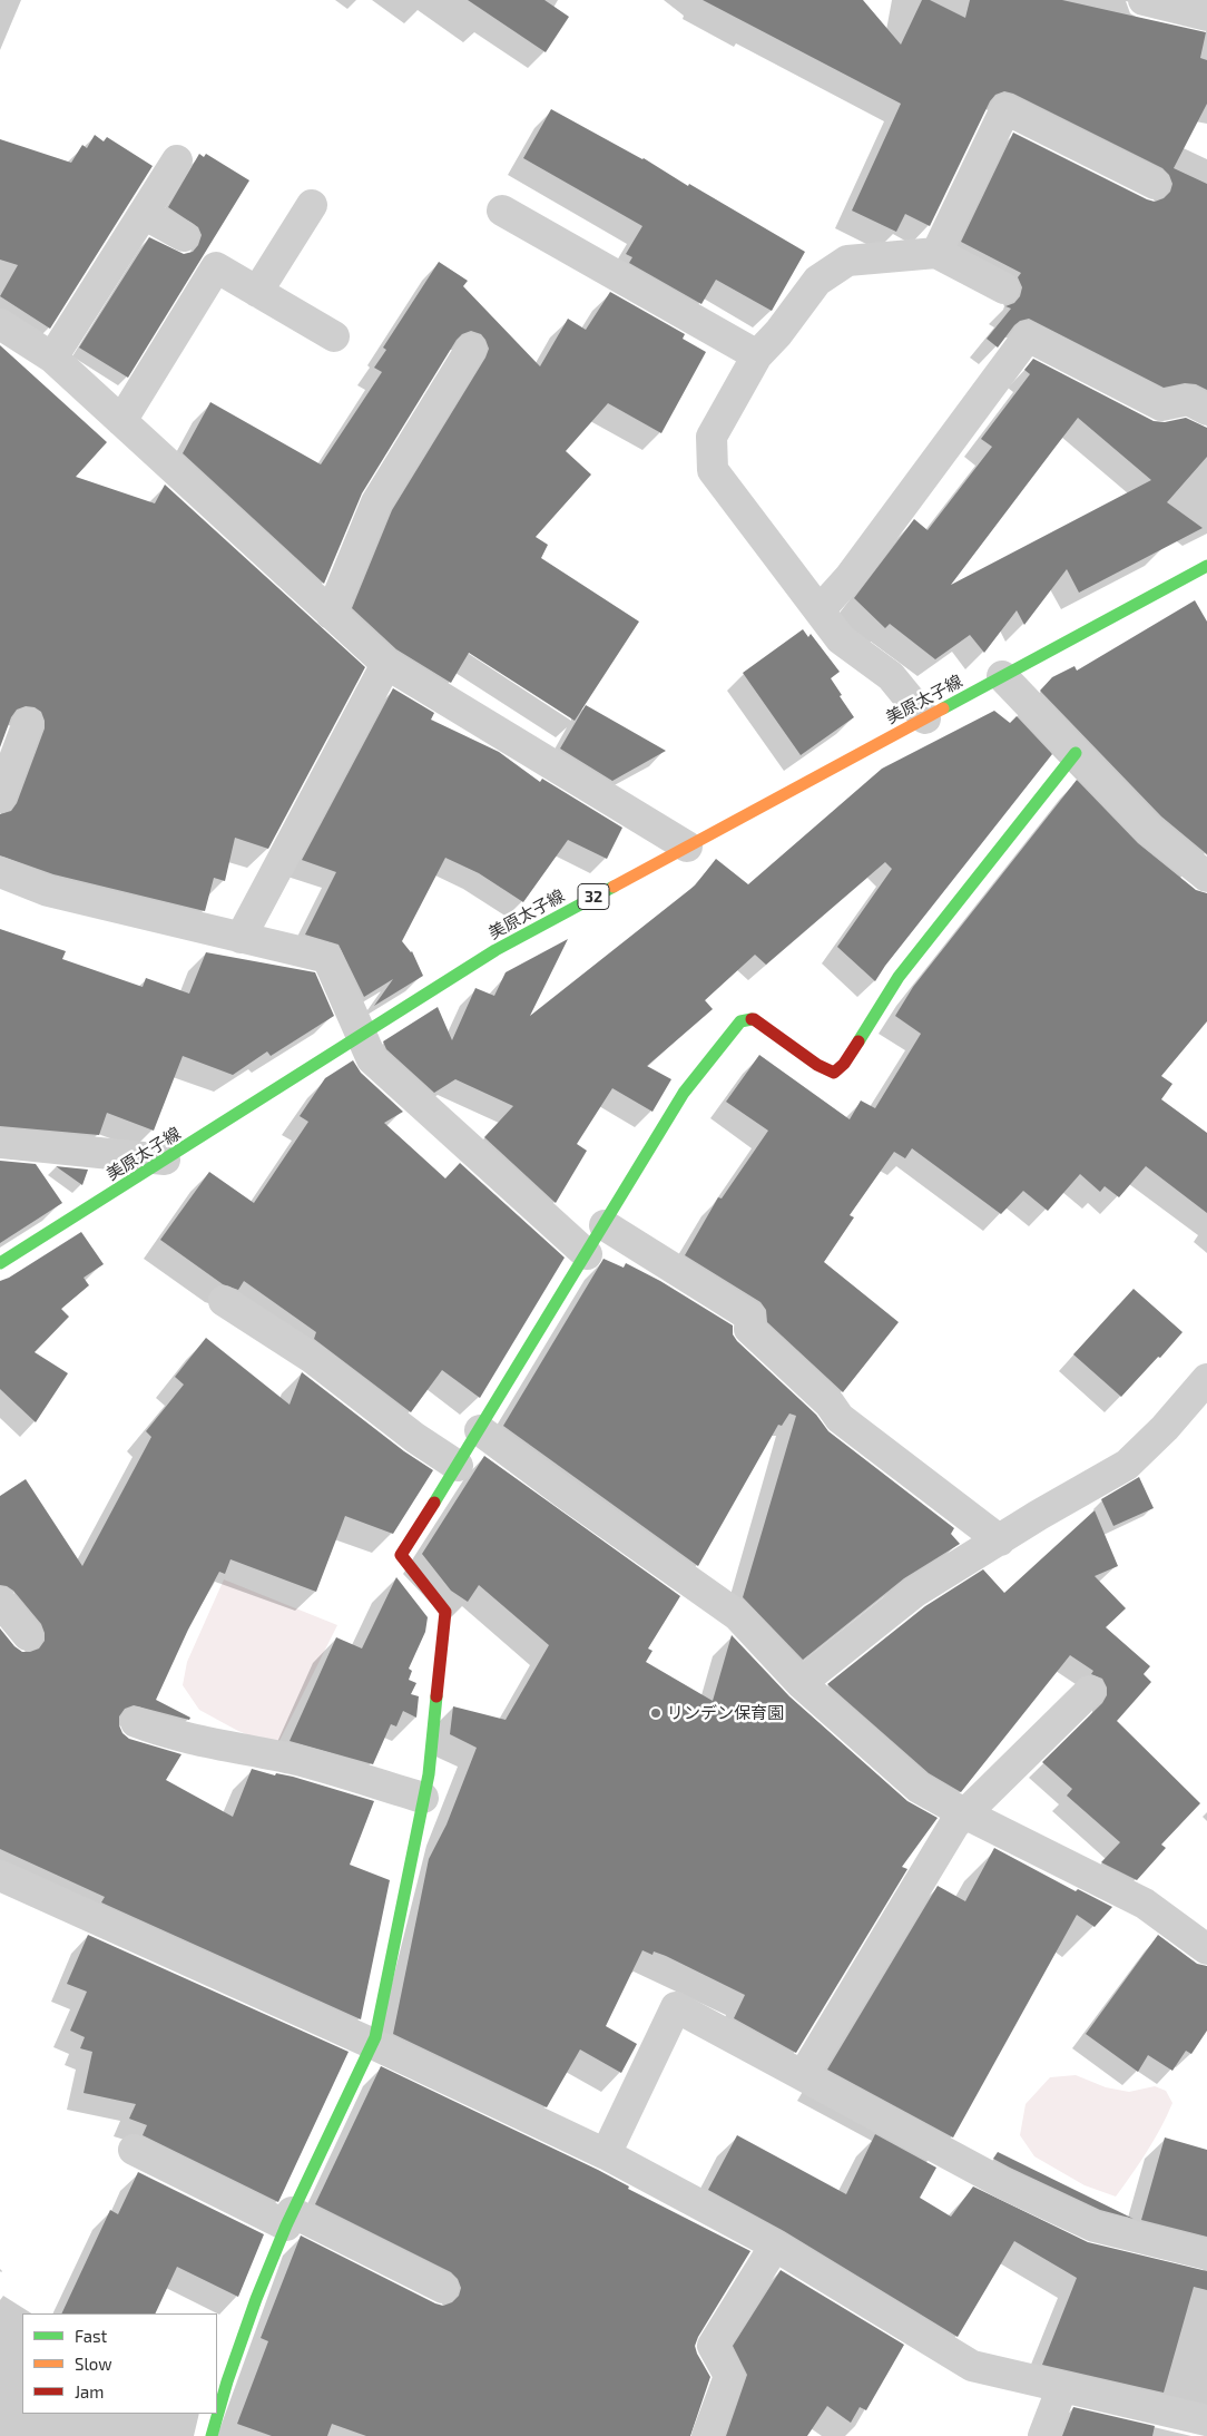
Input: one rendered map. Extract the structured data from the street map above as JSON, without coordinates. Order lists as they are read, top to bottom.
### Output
{
  "streets": {
    "street": ["美原太子線", "32"]
  },
  "places": ["リンデン保育園"],
  "legend": ["Fast", "Slow", "Jam"]
}
